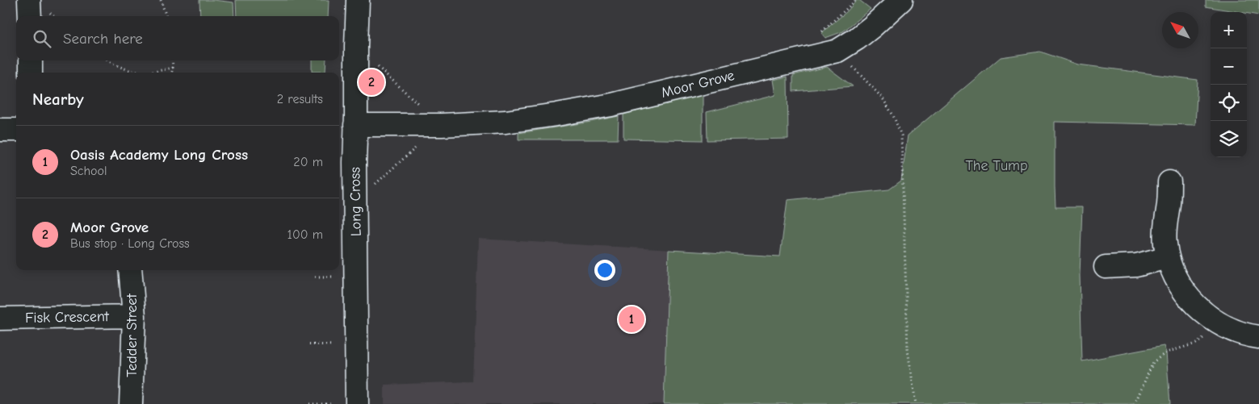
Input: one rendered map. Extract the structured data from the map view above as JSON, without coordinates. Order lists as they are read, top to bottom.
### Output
{
  "streets": {
    "street": [
      "Moor Grove",
      "Long Cross",
      "Fisk Crescent",
      "Tedder Street"
    ]
  },
  "crossings": [
    ["Moor Grove", "Long Cross"],
    ["Fisk Crescent", "Tedder Street"]
  ],
  "parks": ["The Tump"],
  "north": "top left",
  "page": {
    "map_buttons": ["+", "−"],
    "search": "Search here",
    "pins": ["2", "1"],
    "heading": ["Nearby", "2 results"],
    "list": [
      {
        "mark": "1",
        "name": "Oasis Academy Long Cross",
        "note": "School",
        "value": "20 m"
      },
      {
        "mark": "2",
        "name": "Moor Grove",
        "note": "Bus stop · Long Cross",
        "value": "100 m"
      }
    ]
  }
}
